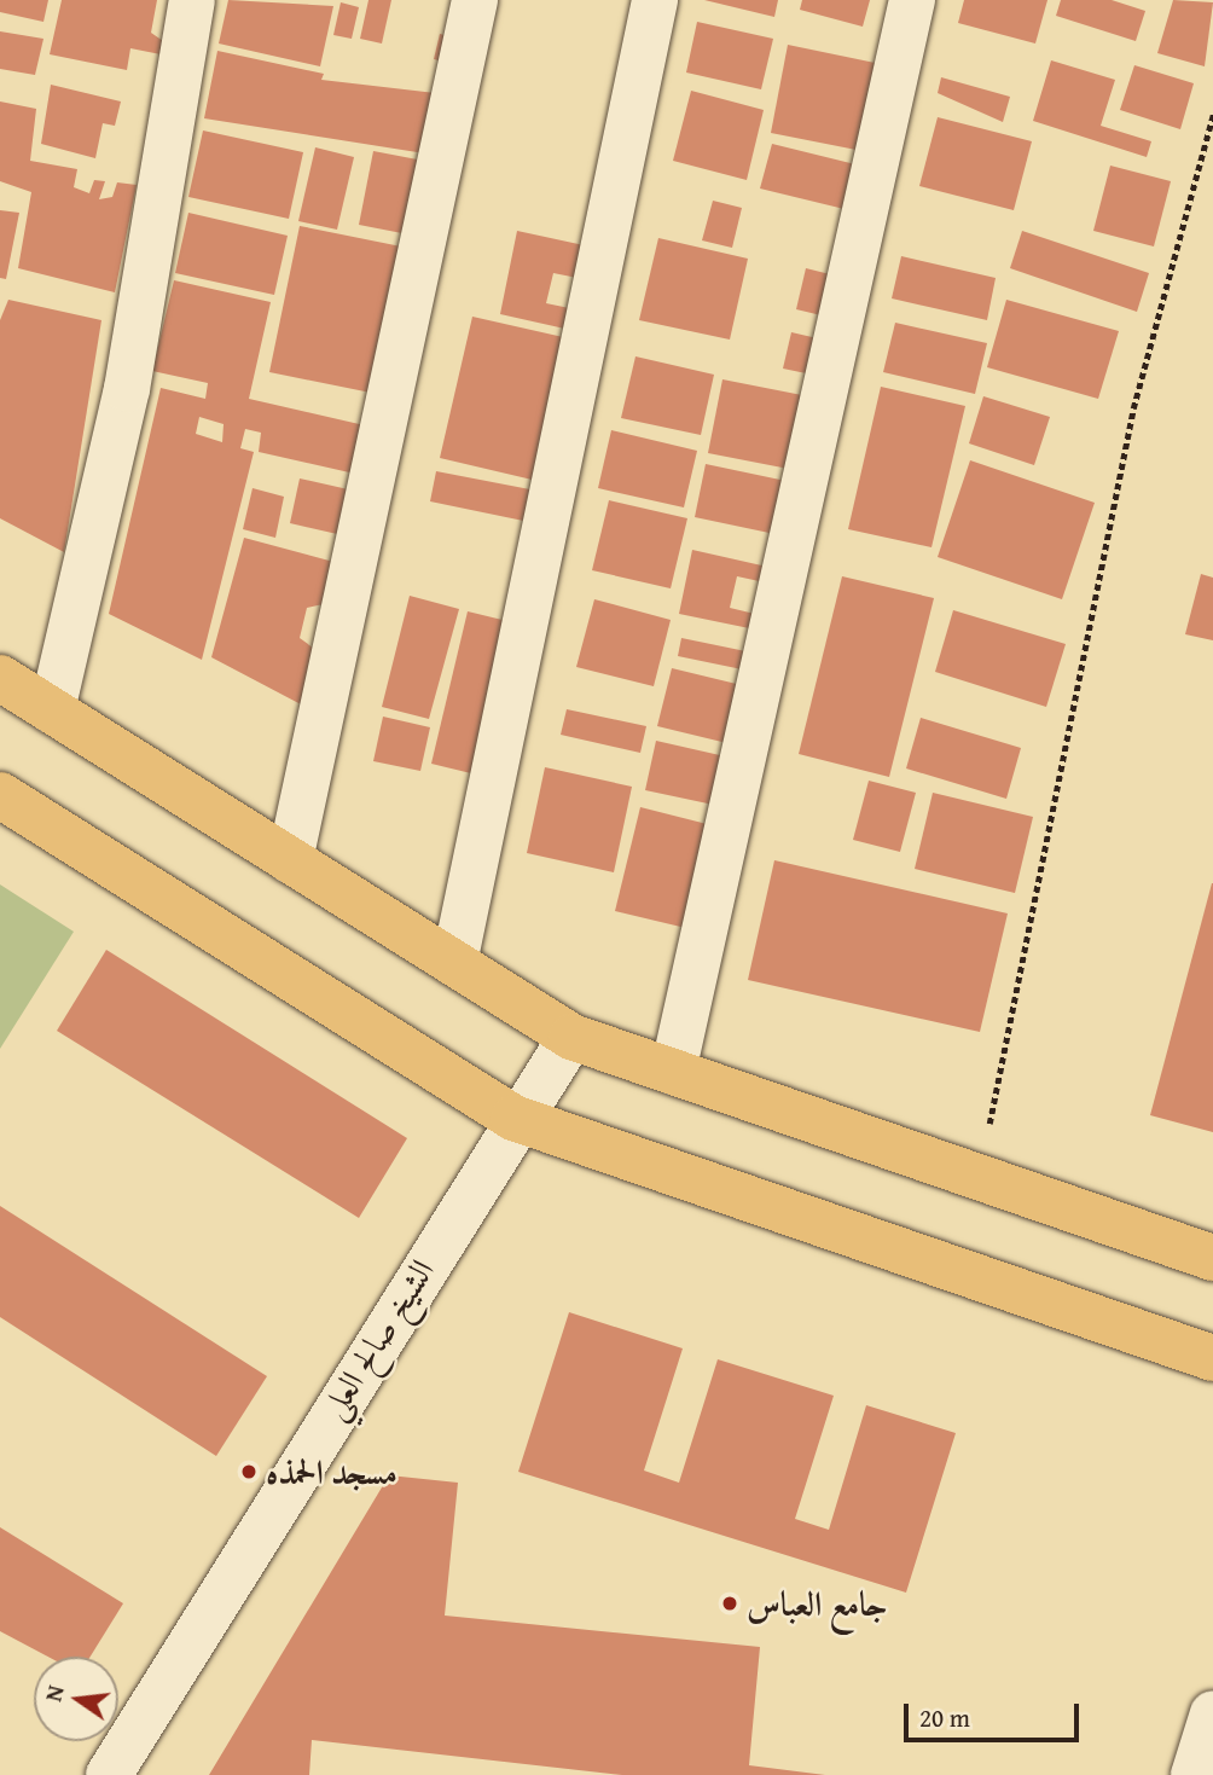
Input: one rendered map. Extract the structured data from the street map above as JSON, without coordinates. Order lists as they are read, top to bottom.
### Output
{
  "streets": {
    "street": ["الشيخ صالح العلي"]
  },
  "places": ["مسجد الحمذه", "جامع العباس"],
  "scale_bar": "20 m",
  "north": "left"
}
